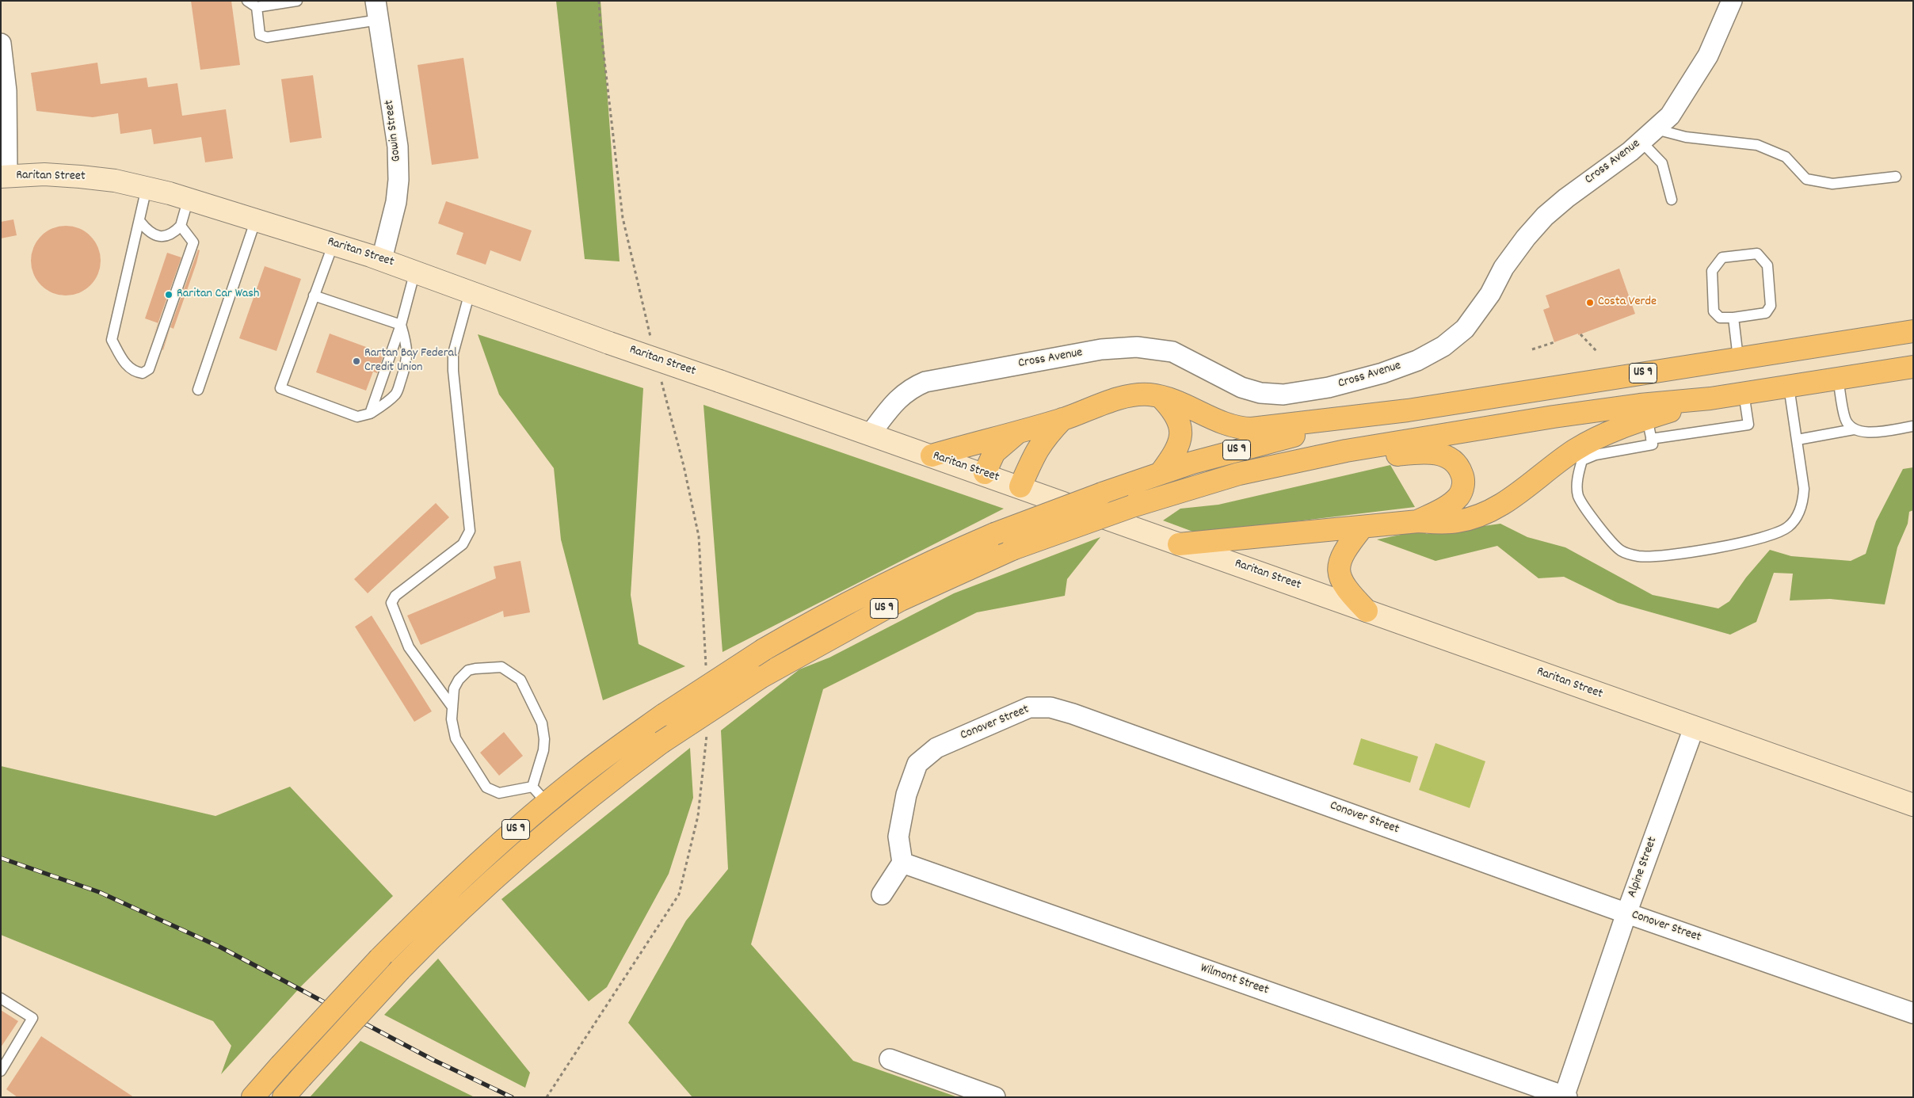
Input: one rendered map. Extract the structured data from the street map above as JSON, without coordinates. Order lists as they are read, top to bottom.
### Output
{
  "streets": {
    "highway": ["US 9"],
    "street": [
      "Gowin Street",
      "Cross Avenue",
      "Raritan Street",
      "Conover Street",
      "Alpine Street",
      "Wilmont Street"
    ]
  },
  "crossings": [
    ["Gowin Street", "Raritan Street"],
    ["Cross Avenue", "Raritan Street"],
    ["Raritan Street", "Alpine Street"],
    ["Conover Street", "Alpine Street"],
    ["Conover Street", "Wilmont Street"],
    ["Alpine Street", "Wilmont Street"]
  ],
  "places": ["Raritan Car Wash", "Costa Verde", "Rartan Bay Federal Credit Union"]
}
